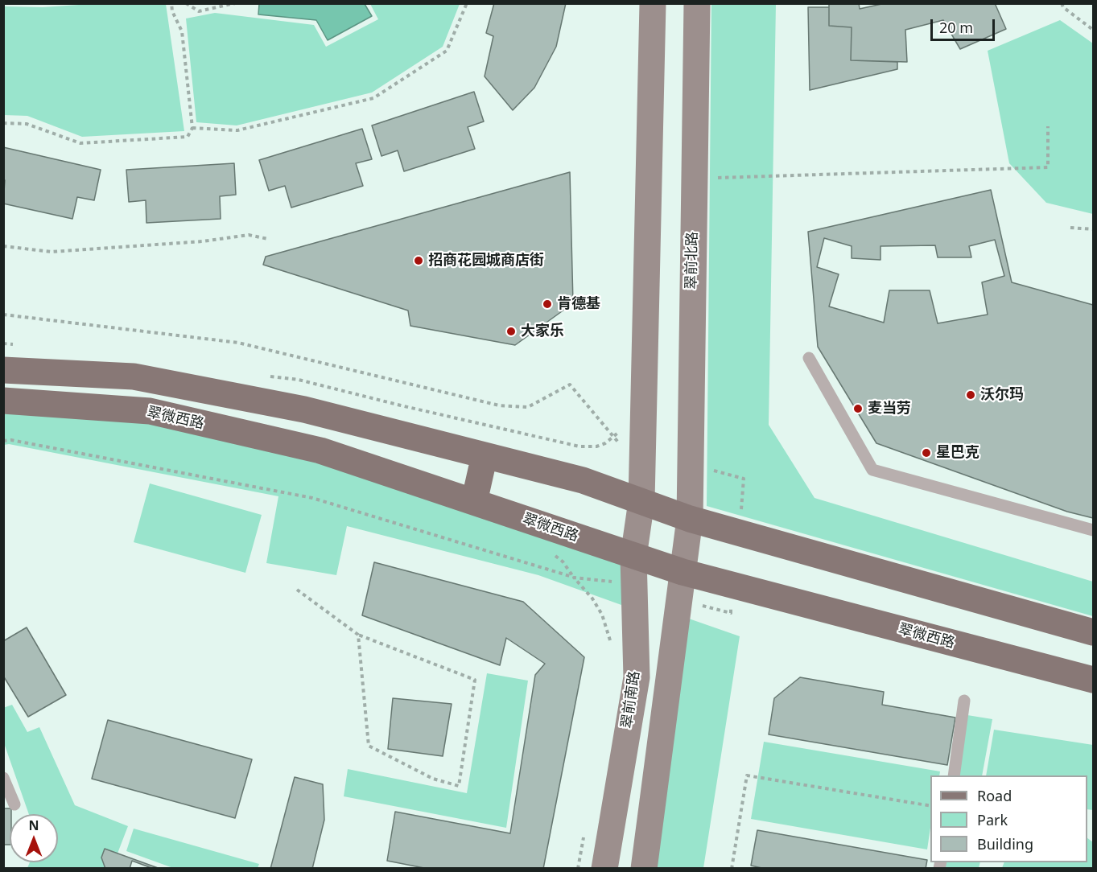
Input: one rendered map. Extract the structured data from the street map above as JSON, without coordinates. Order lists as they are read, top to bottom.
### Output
{
  "streets": {
    "main road": ["翠前北路", "翠微西路", "翠前南路"]
  },
  "crossings": [
    ["翠前北路", "翠微西路"],
    ["翠微西路", "翠前南路"]
  ],
  "places": [
    "招商花园城商店街",
    "肯德基",
    "大家乐",
    "沃尔玛",
    "麦当劳",
    "星巴克"
  ],
  "legend": ["Road", "Park", "Building"],
  "scale_bar": "20 m",
  "north": "top"
}
